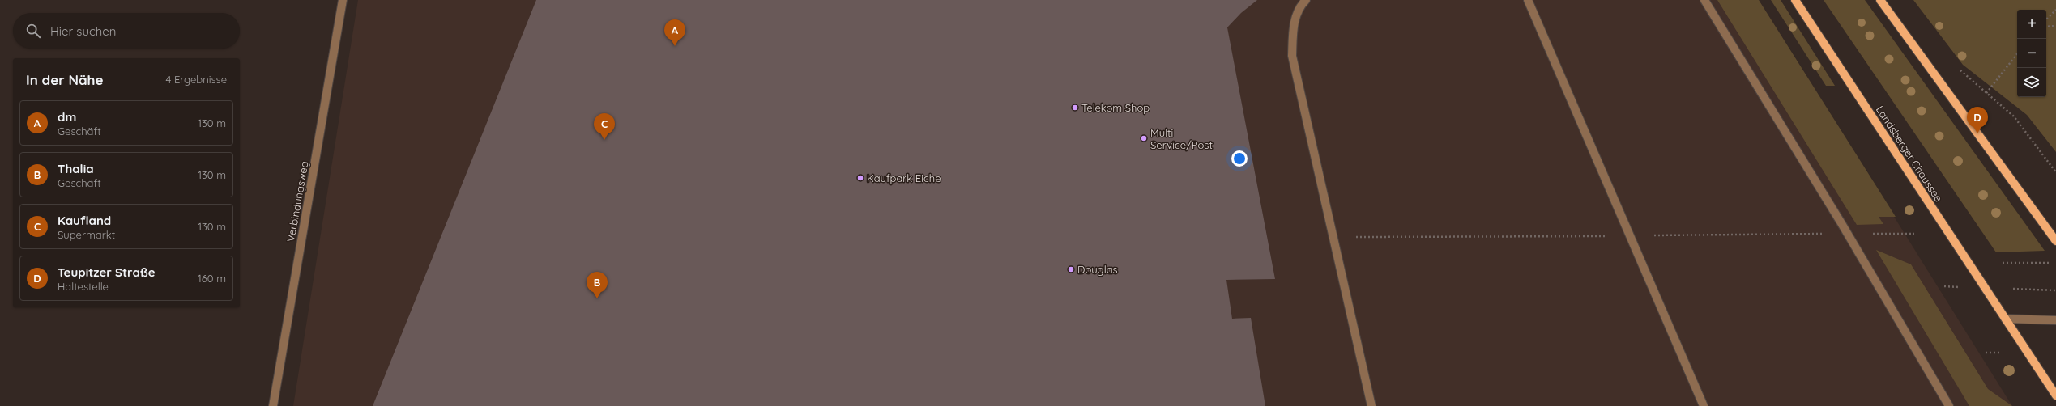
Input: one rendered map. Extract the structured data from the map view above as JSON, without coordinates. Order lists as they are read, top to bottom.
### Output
{
  "streets": {
    "main road": ["Landsberger Chaussee"],
    "street": ["Verbindungsweg"]
  },
  "places": [
    "Telekom Shop",
    "Multi Service/Post",
    "Kaufpark Eiche",
    "Douglas"
  ],
  "page": {
    "map_buttons": ["+", "−"],
    "search": "Hier suchen",
    "pins": [
      "A",
      "D",
      "C",
      "B"
    ],
    "heading": ["In der Nähe", "4 Ergebnisse"],
    "list": [
      {
        "mark": "A",
        "name": "dm",
        "note": "Geschäft",
        "value": "130 m"
      },
      {
        "mark": "B",
        "name": "Thalia",
        "note": "Geschäft",
        "value": "130 m"
      },
      {
        "mark": "C",
        "name": "Kaufland",
        "note": "Supermarkt",
        "value": "130 m"
      },
      {
        "mark": "D",
        "name": "Teupitzer Straße",
        "note": "Haltestelle",
        "value": "160 m"
      }
    ]
  }
}
